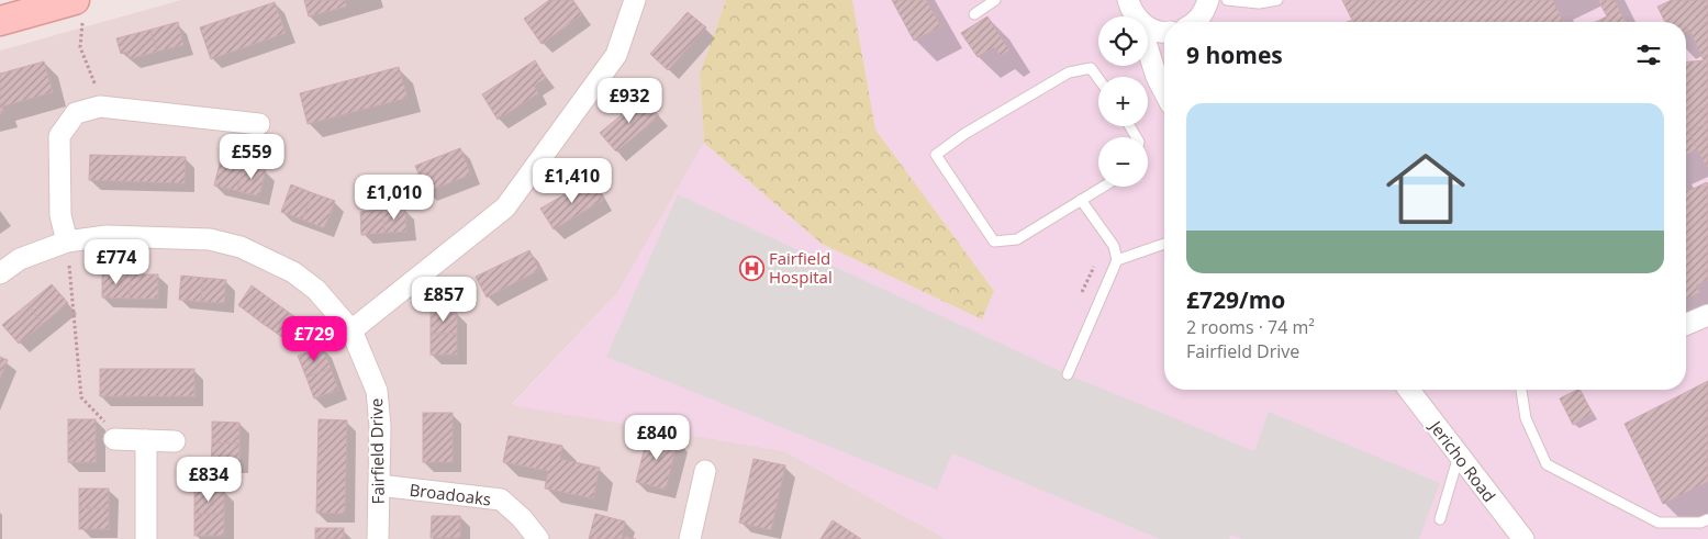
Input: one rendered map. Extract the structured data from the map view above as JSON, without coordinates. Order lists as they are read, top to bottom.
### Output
{
  "streets": {
    "street": ["Fairfield Drive", "Jericho Road", "Broadoaks"]
  },
  "crossings": [
    ["Fairfield Drive", "Broadoaks"]
  ],
  "places": {
    "hospital": ["Fairfield Hospital"]
  },
  "page": {
    "map_buttons": ["+", "−"],
    "heading": "9 homes",
    "price": [
      "£932",
      "£559",
      "£1,410",
      "£1,010",
      "£774",
      "£857",
      "£729",
      "£840",
      "£834"
    ],
    "list": [
      {
        "name": "£729/mo",
        "note": "2 rooms · 74 m² · Fairfield Drive"
      }
    ]
  }
}
